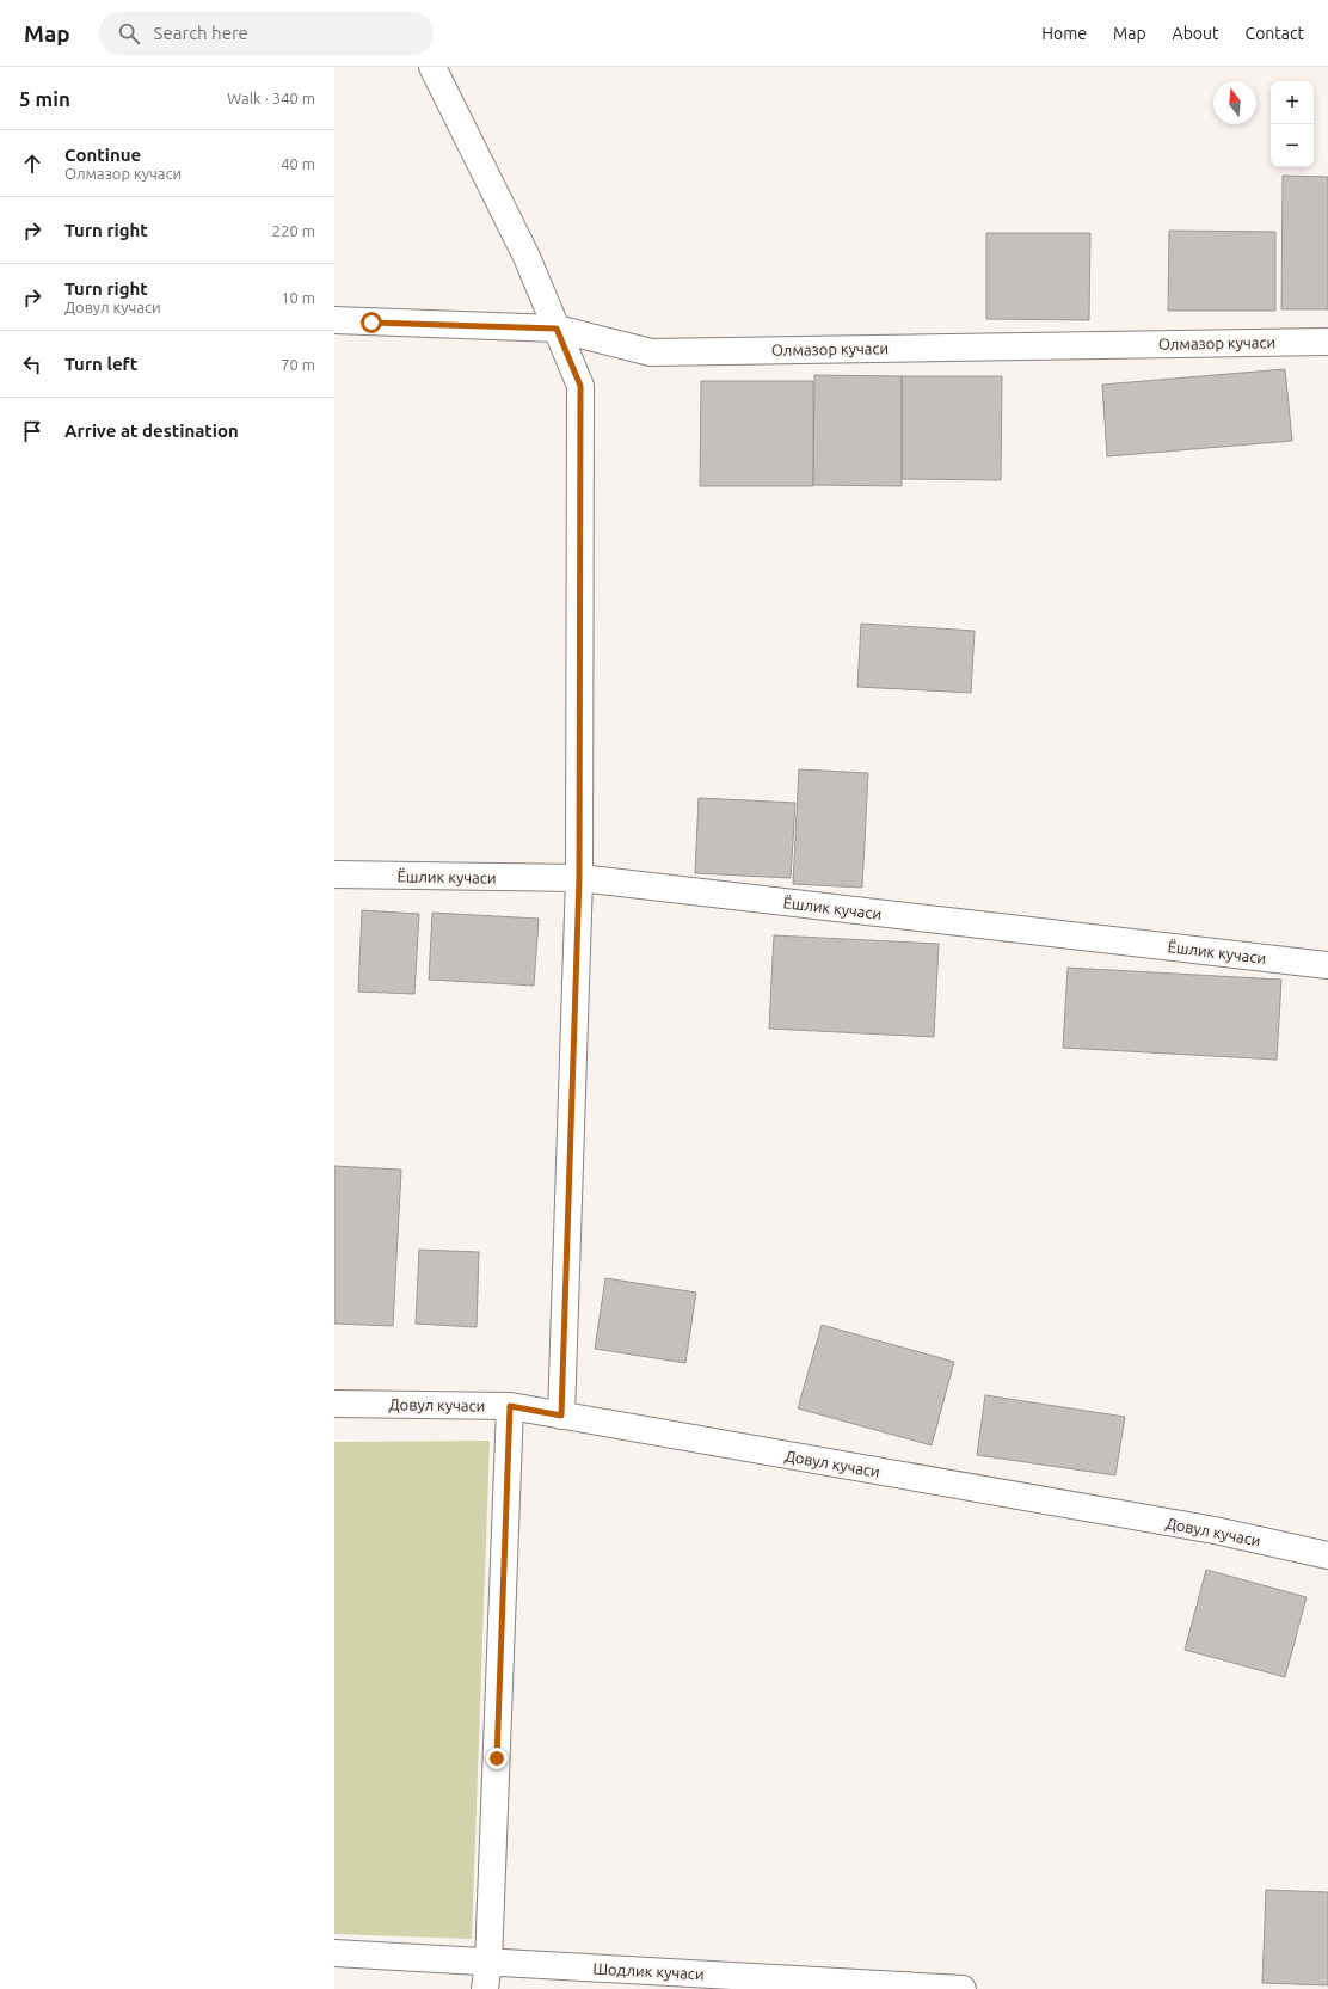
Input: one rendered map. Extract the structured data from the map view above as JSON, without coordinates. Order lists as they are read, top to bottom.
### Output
{
  "streets": {
    "street": [
      "Олмазор кучаси",
      "Ёшлик кучаси",
      "Довул кучаси",
      "Шодлик кучаси"
    ]
  },
  "north": "top",
  "page": {
    "header": "Map",
    "search": "Search here",
    "nav": [
      "Home",
      "Map",
      "About",
      "Contact"
    ],
    "heading": ["5 min", "Walk · 340 m"],
    "map_buttons": ["+", "−"],
    "list": [
      ["Continue", "Олмазор кучаси", "40 m"],
      ["Turn right", "220 m"],
      ["Turn right", "Довул кучаси", "10 m"],
      ["Turn left", "70 m"],
      "Arrive at destination"
    ]
  }
}
